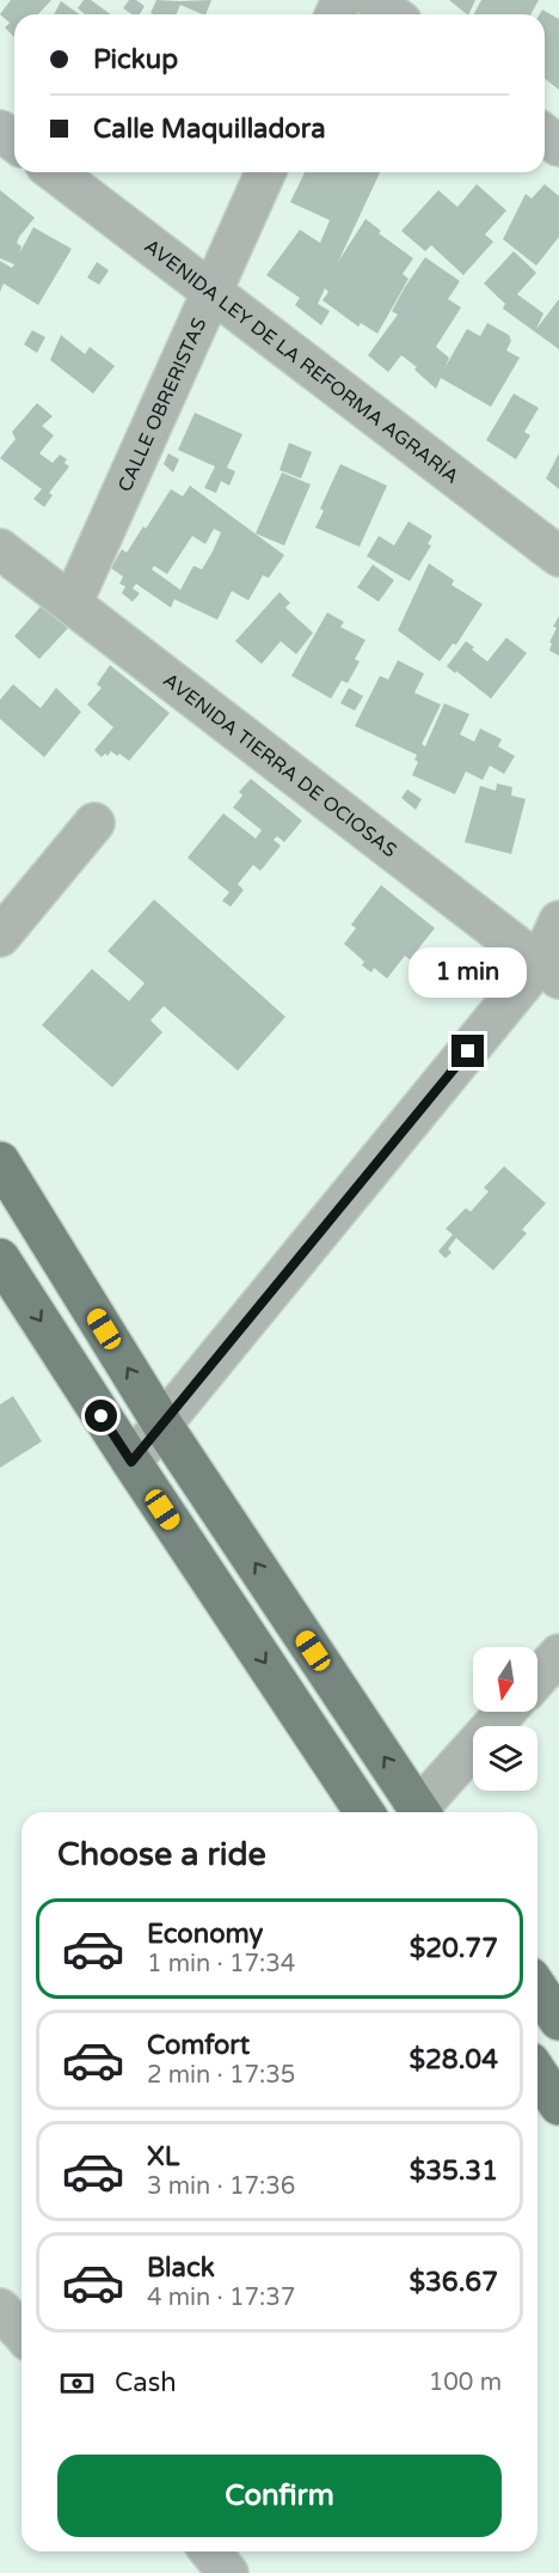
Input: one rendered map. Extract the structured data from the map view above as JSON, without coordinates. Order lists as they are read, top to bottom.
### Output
{
  "streets": {
    "street": ["AVENIDA LEY DE LA REFORMA AGRARÍA", "CALLE OBRERISTAS", "AVENIDA TIERRA DE OCIOSAS"]
  },
  "crossings": [
    ["AVENIDA LEY DE LA REFORMA AGRARÍA", "CALLE OBRERISTAS"],
    ["CALLE OBRERISTAS", "AVENIDA TIERRA DE OCIOSAS"]
  ],
  "north": "bottom",
  "page": {
    "banner": ["Pickup", "Calle Maquilladora"],
    "bubble": "1 min",
    "heading": "Choose a ride",
    "list": [
      {
        "name": "Economy",
        "note": "1 min · 17:34",
        "value": "$20.77"
      },
      {
        "name": "Comfort",
        "note": "2 min · 17:35",
        "value": "$28.04"
      },
      {
        "name": "XL",
        "note": "3 min · 17:36",
        "value": "$35.31"
      },
      {
        "name": "Black",
        "note": "4 min · 17:37",
        "value": "$36.67"
      }
    ],
    "pay": ["Cash", "100 m"],
    "buttons": "Confirm"
  }
}
